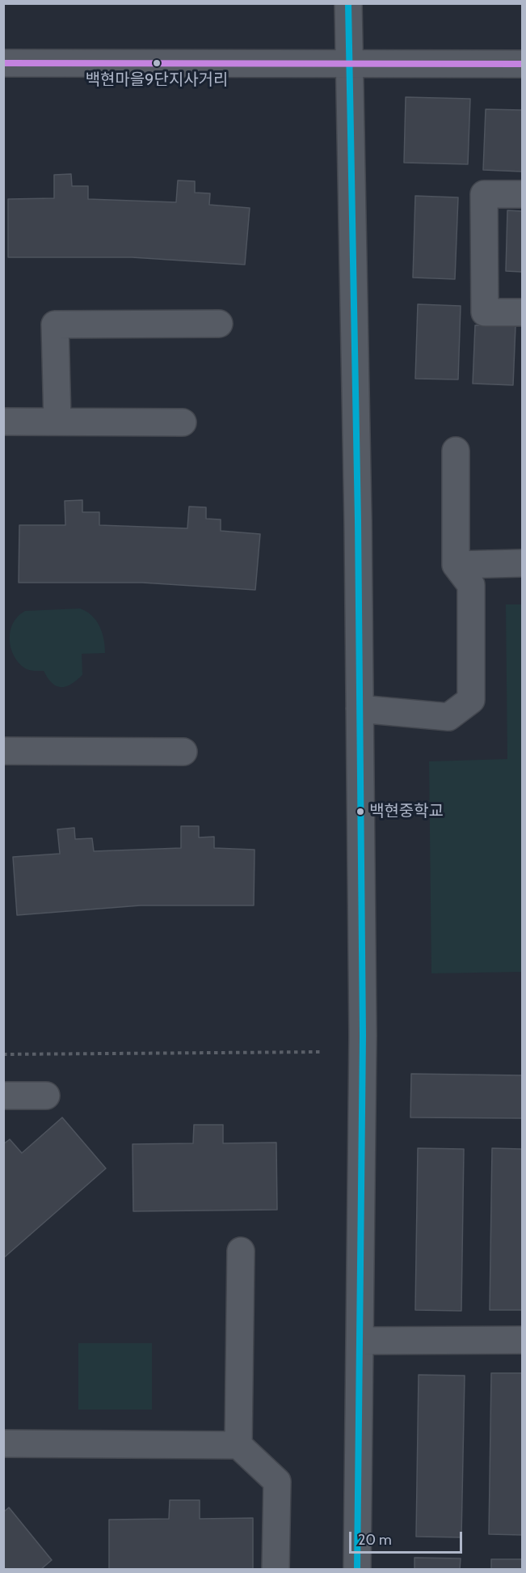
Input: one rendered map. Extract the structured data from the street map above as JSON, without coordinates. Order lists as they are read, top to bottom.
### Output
{
  "places": ["백현마을9단지사거리", "백현중학교"],
  "scale_bar": "20 m"
}
